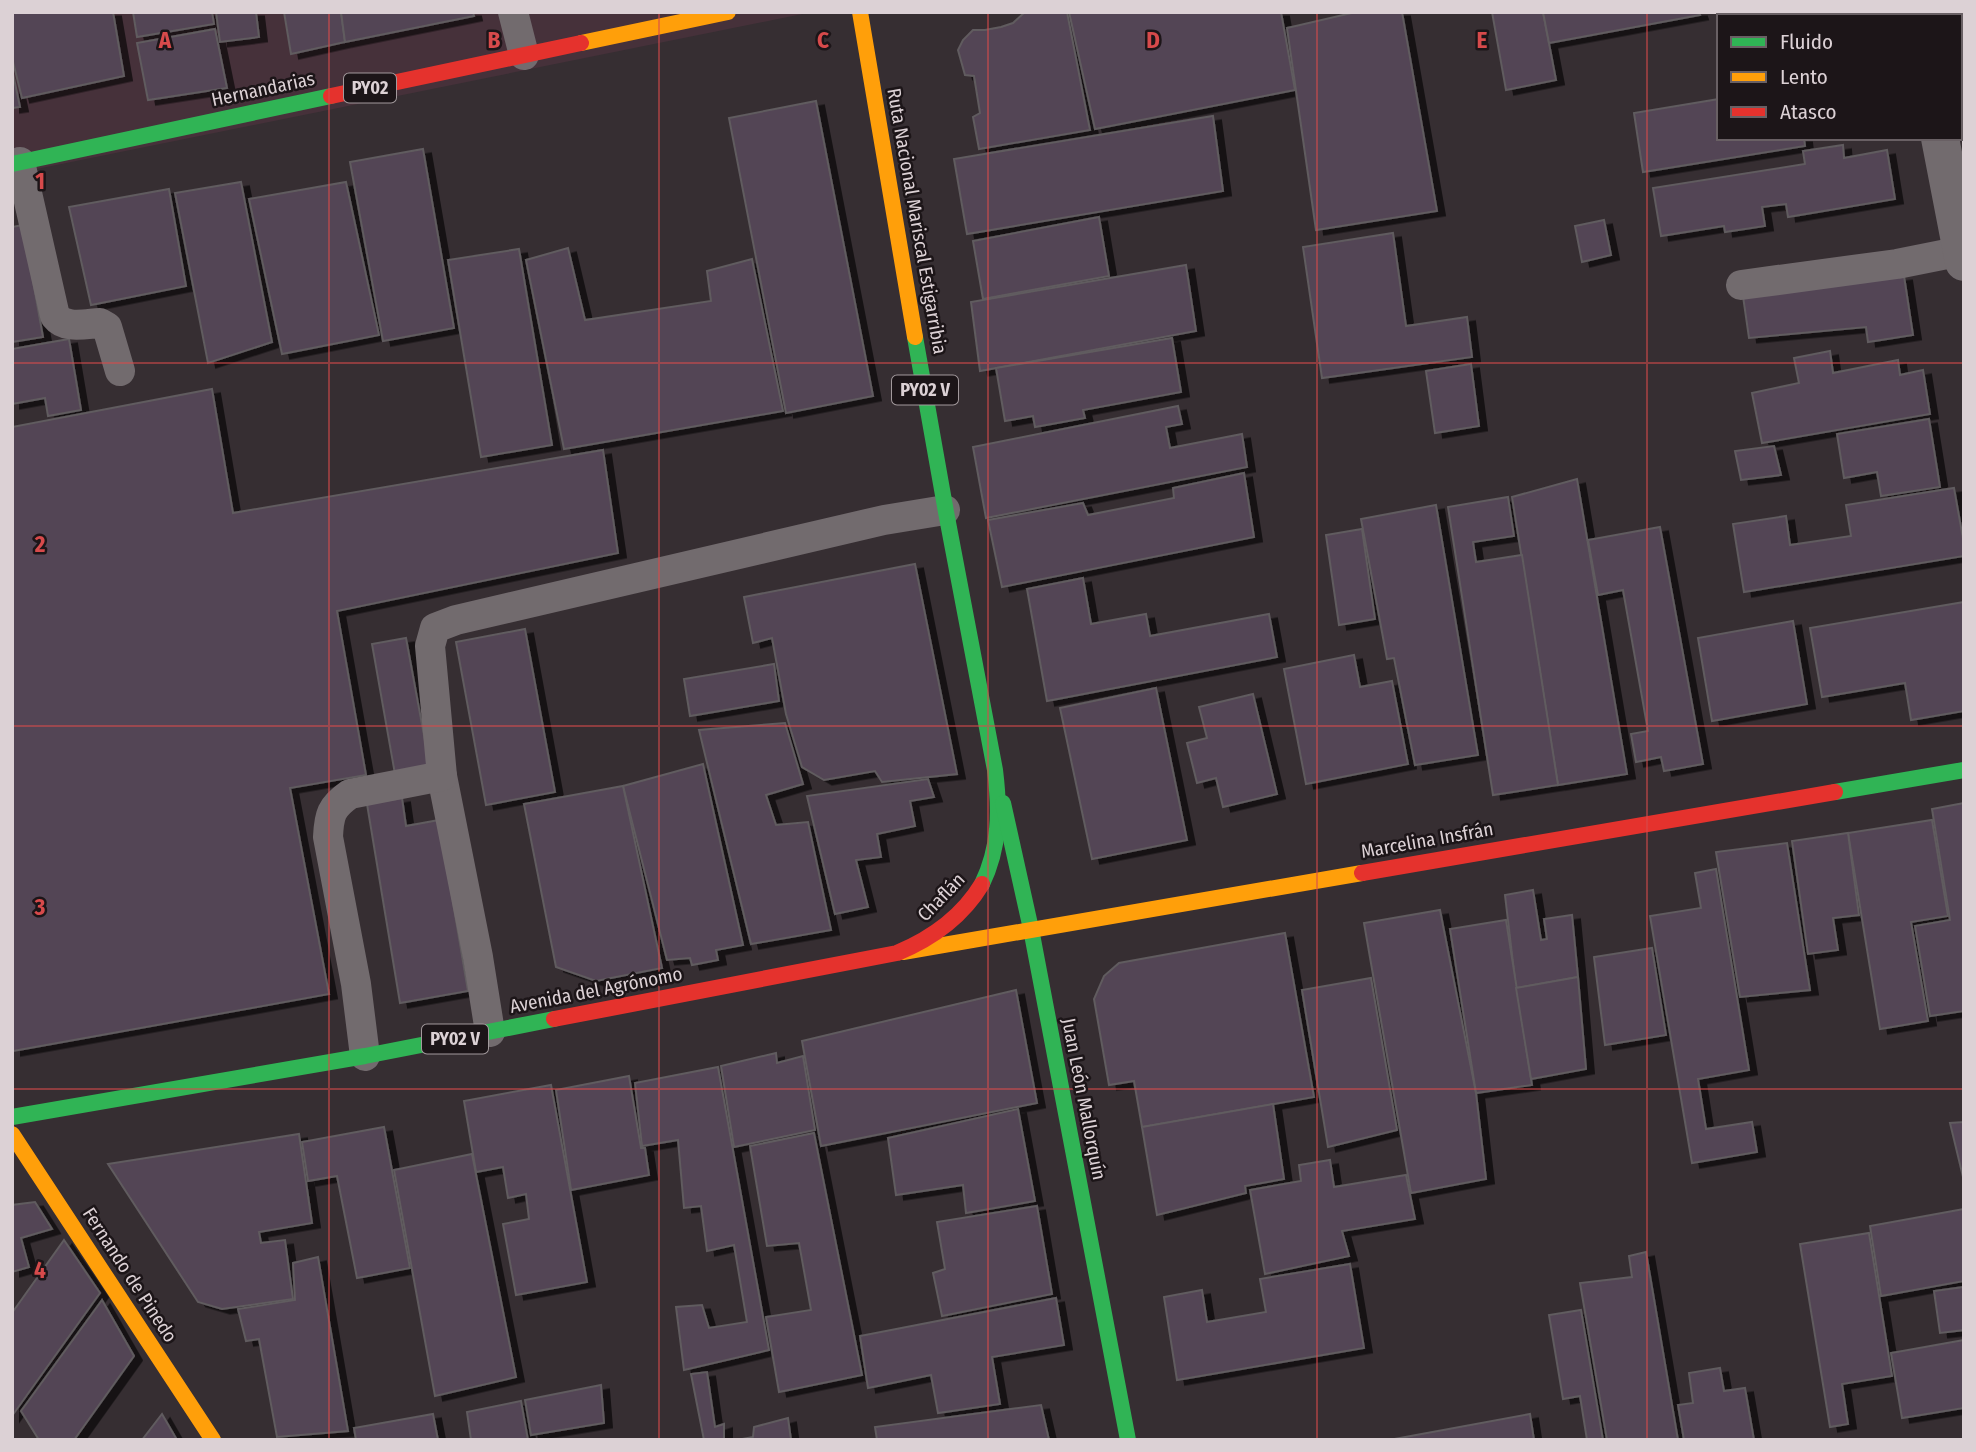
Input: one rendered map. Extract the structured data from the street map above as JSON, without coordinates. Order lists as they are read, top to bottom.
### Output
{
  "streets": {
    "main road": [
      "PY02",
      "Hernandarias",
      "Ruta Nacional Mariscal Estigarribia",
      "PY02 V",
      "Marcelina Insfrán",
      "Chaflán",
      "Avenida del Agrónomo",
      "Juan León Mallorquín",
      "Fernando de Pinedo"
    ]
  },
  "crossings": [
    ["Ruta Nacional Mariscal Estigarribia", "Chaflán"],
    ["Ruta Nacional Mariscal Estigarribia", "Juan León Mallorquín"],
    ["Marcelina Insfrán", "Chaflán"],
    ["Marcelina Insfrán", "Avenida del Agrónomo"],
    ["Marcelina Insfrán", "Juan León Mallorquín"],
    ["Chaflán", "Avenida del Agrónomo"],
    ["Chaflán", "Juan León Mallorquín"]
  ],
  "legend": ["Fluido", "Lento", "Atasco"],
  "grid": {
    "columns": [
      "A",
      "B",
      "C",
      "D",
      "E"
    ],
    "rows": [
      "1",
      "2",
      "3",
      "4"
    ]
  }
}
